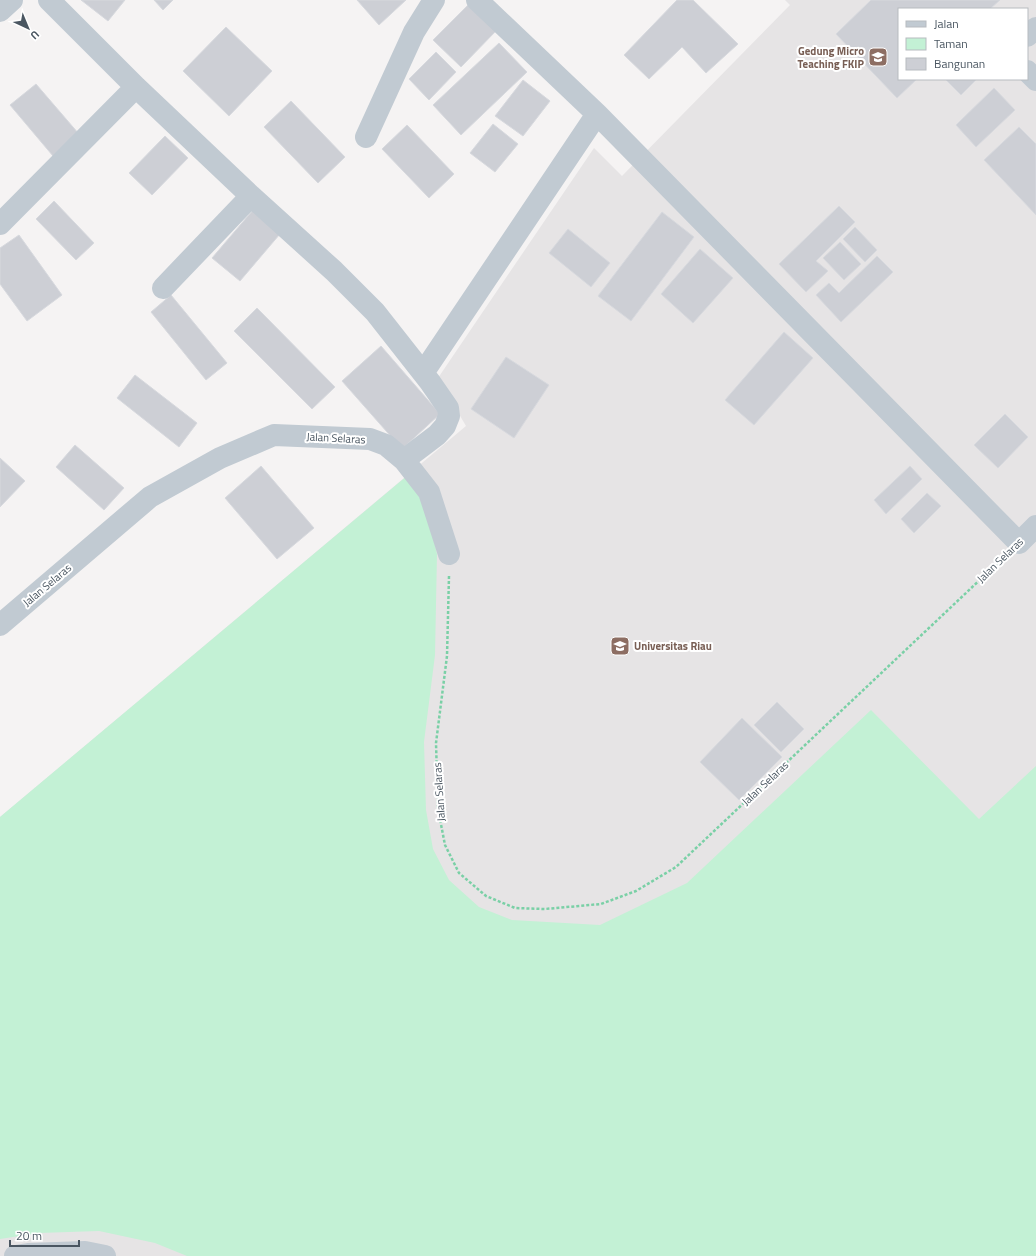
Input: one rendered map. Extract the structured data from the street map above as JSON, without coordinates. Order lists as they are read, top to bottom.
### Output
{
  "streets": {
    "street": ["Jalan Selaras"]
  },
  "places": {
    "school or university": ["Gedung Micro Teaching FKIP", "Universitas Riau"]
  },
  "legend": ["Jalan", "Taman", "Bangunan"],
  "scale_bar": "20 m",
  "north": "bottom right"
}
